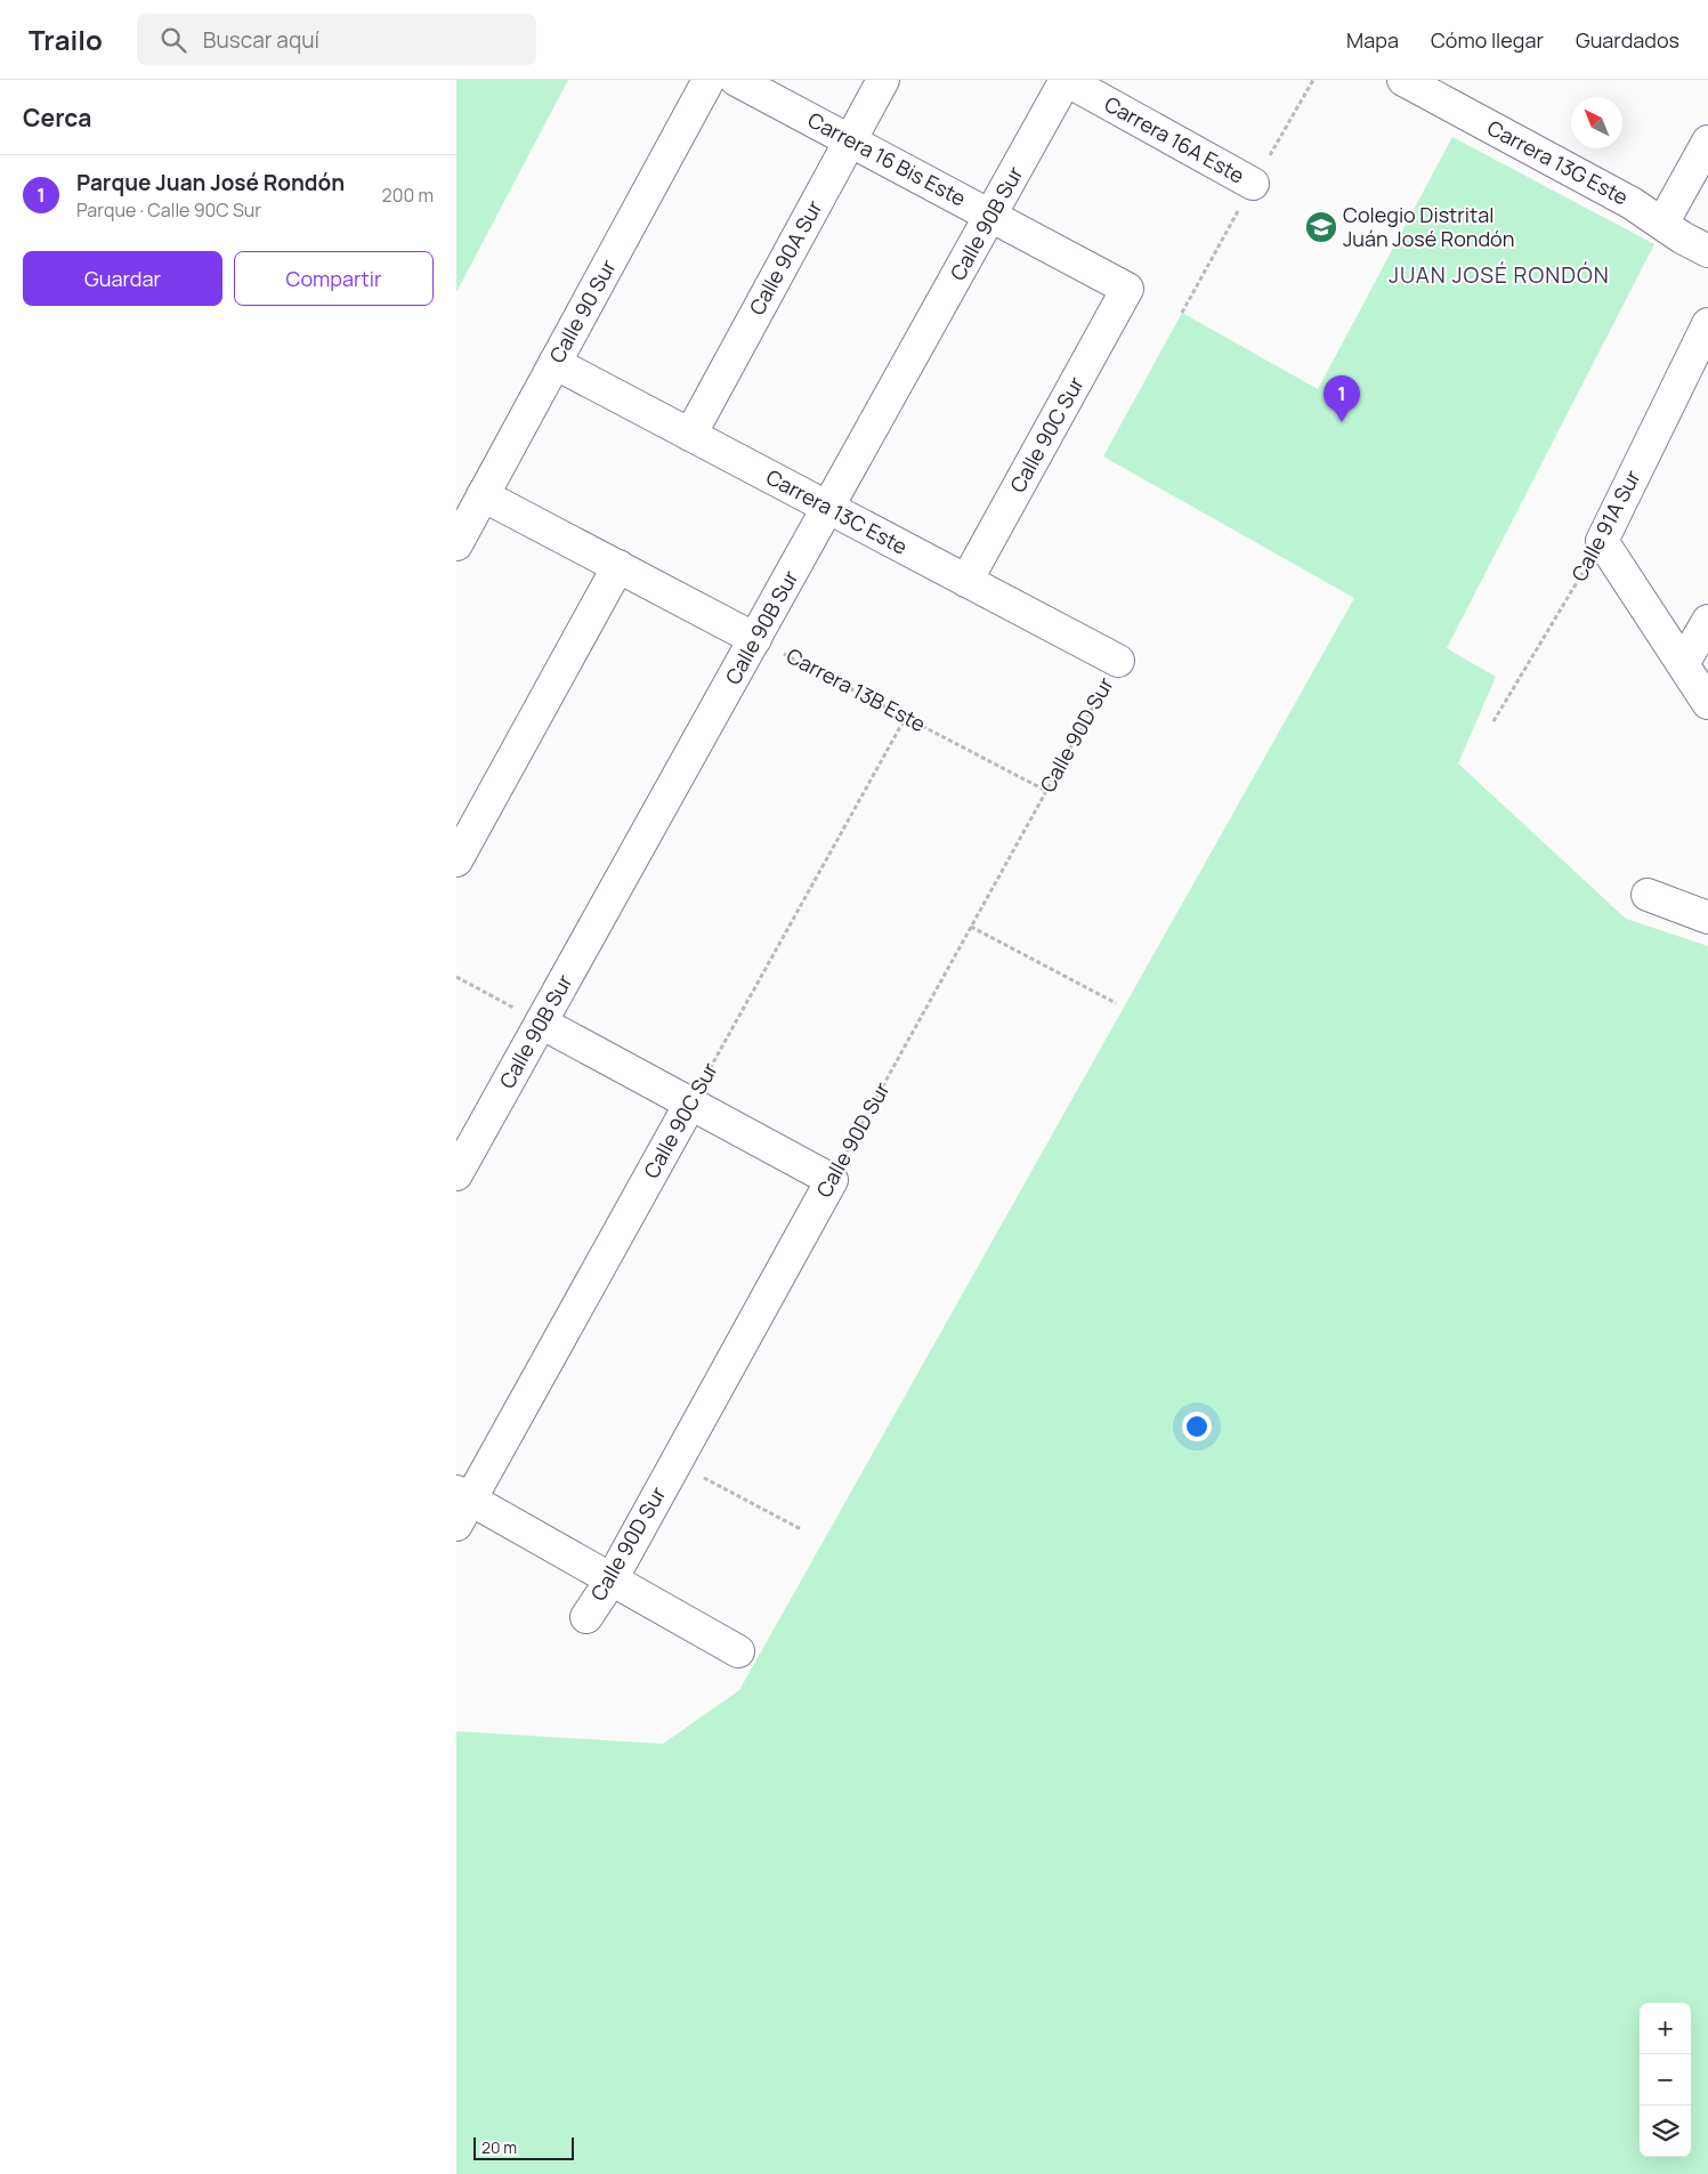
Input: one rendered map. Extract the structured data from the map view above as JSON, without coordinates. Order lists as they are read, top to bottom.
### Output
{
  "streets": {
    "street": [
      "Carrera 16A Este",
      "Carrera 16 Bis Este",
      "Carrera 13G Este",
      "Calle 90B Sur",
      "Calle 90A Sur",
      "Calle 90 Sur",
      "Calle 90C Sur",
      "Carrera 13C Este",
      "Calle 91A Sur",
      "Calle 90D Sur"
    ],
    "path": ["Carrera 13B Este"]
  },
  "crossings": [
    ["Carrera 16A Este", "Calle 90B Sur"],
    ["Carrera 16 Bis Este", "Calle 90B Sur"],
    ["Carrera 16 Bis Este", "Calle 90A Sur"],
    ["Carrera 16 Bis Este", "Calle 90C Sur"],
    ["Calle 90B Sur", "Carrera 13C Este"],
    ["Calle 90B Sur", "Carrera 13B Este"],
    ["Calle 90A Sur", "Carrera 13C Este"],
    ["Calle 90 Sur", "Carrera 13C Este"],
    ["Calle 90C Sur", "Carrera 13C Este"],
    ["Calle 90C Sur", "Carrera 13B Este"],
    ["Carrera 13C Este", "Calle 90D Sur"],
    ["Carrera 13B Este", "Calle 90D Sur"]
  ],
  "districts": ["JUAN JOSÉ RONDÓN"],
  "places": {
    "school or university": ["Colegio Distrital Juán José Rondón"]
  },
  "scale_bar": "20 m",
  "north": "top left",
  "page": {
    "header": "Trailo",
    "search": "Buscar aquí",
    "nav": ["Mapa", "Cómo llegar", "Guardados"],
    "heading": "Cerca",
    "list": [
      {
        "mark": "1",
        "name": "Parque Juan José Rondón",
        "note": "Parque · Calle 90C Sur",
        "value": "200 m"
      }
    ],
    "buttons": ["Guardar", "Compartir"],
    "pins": "1",
    "map_buttons": ["+", "−"],
    "scale": "20 m"
  }
}
